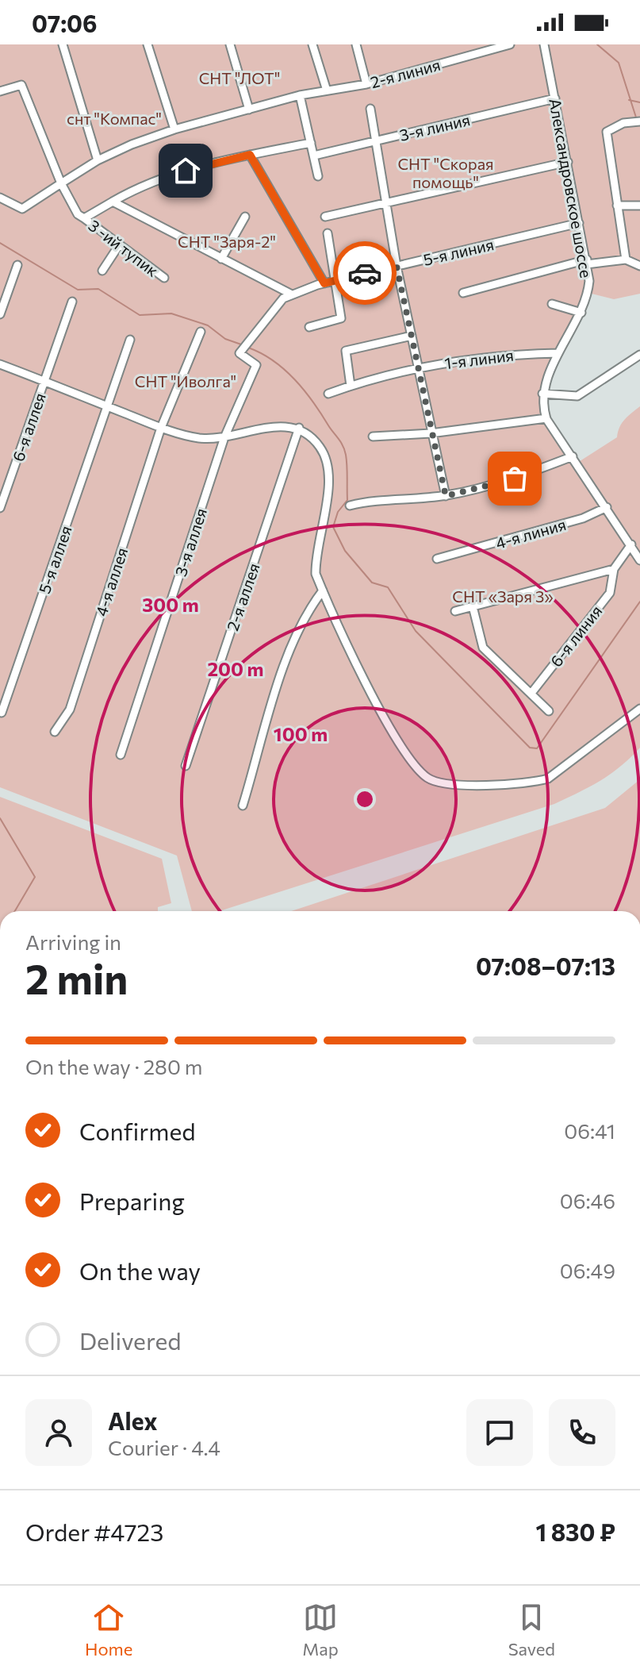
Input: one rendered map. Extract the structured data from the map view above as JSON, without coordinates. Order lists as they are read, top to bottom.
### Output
{
  "streets": {
    "street": [
      "2-я линия",
      "3-я линия",
      "Александровское шоссе",
      "3 -ий тупик",
      "5-я линия",
      "1-я линия",
      "6-я аллея",
      "4-я линия",
      "3-я аллея",
      "5-я аллея",
      "4-я аллея",
      "2-я аллея",
      "6-я линия"
    ]
  },
  "crossings": [
    ["2-я линия", "3 -ий тупик"],
    ["3-я линия", "Александровское шоссе"],
    ["Александровское шоссе", "5-я линия"],
    ["Александровское шоссе", "1-я линия"]
  ],
  "parks": [
    "СНТ \"ЛОТ\"",
    "снт \"Компас\"",
    "СНТ \"Скорая помощь\"",
    "СНТ \"Заря-2\"",
    "СНТ \"Иволга\"",
    "СНТ «Заря 3»"
  ],
  "page": {
    "status": "07:06",
    "heading": ["2 min", "Arriving in", "07:08–07:13"],
    "panel": [
      "Alex",
      "Courier · 4.4",
      "Order #4723",
      "1 830 ₽"
    ],
    "bar": "On the way · 280 m",
    "list": [
      ["Confirmed", "06:41"],
      ["Preparing", "06:46"],
      ["On the way", "06:49"],
      "Delivered"
    ],
    "tabs": ["Home", "Map", "Saved"]
  },
  "rings": ["300 m", "200 m", "100 m"]
}
